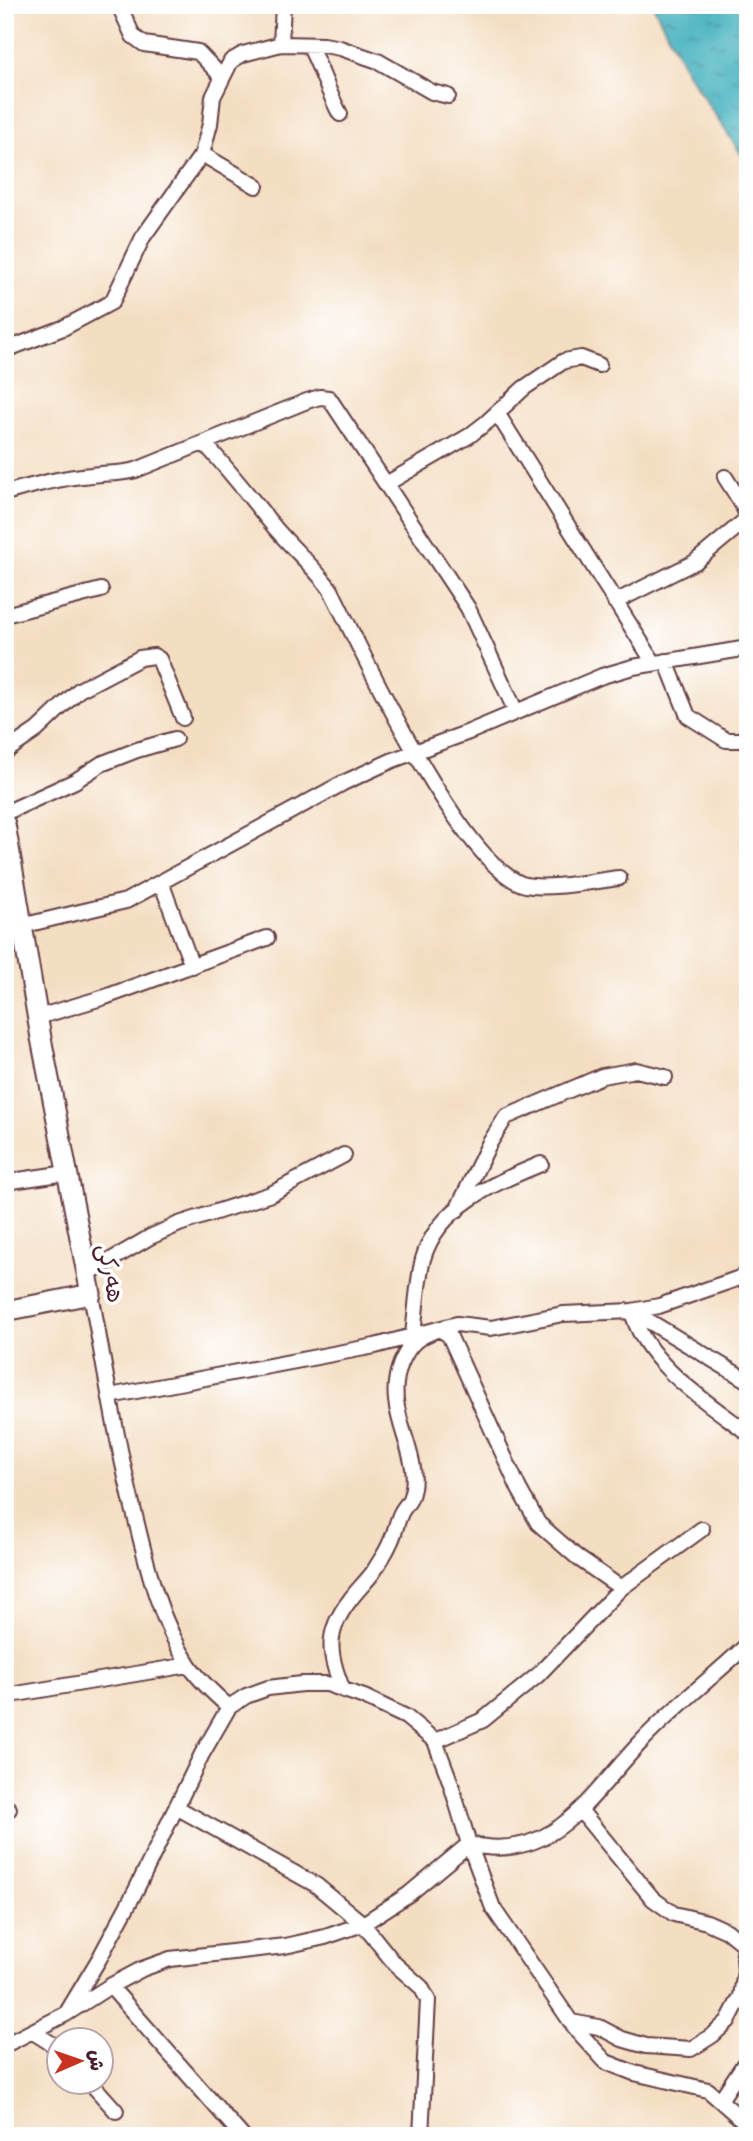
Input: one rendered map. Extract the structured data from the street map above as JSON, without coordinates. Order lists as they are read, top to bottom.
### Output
{
  "streets": {
    "street": ["هەرکی"]
  },
  "north": "right"
}
